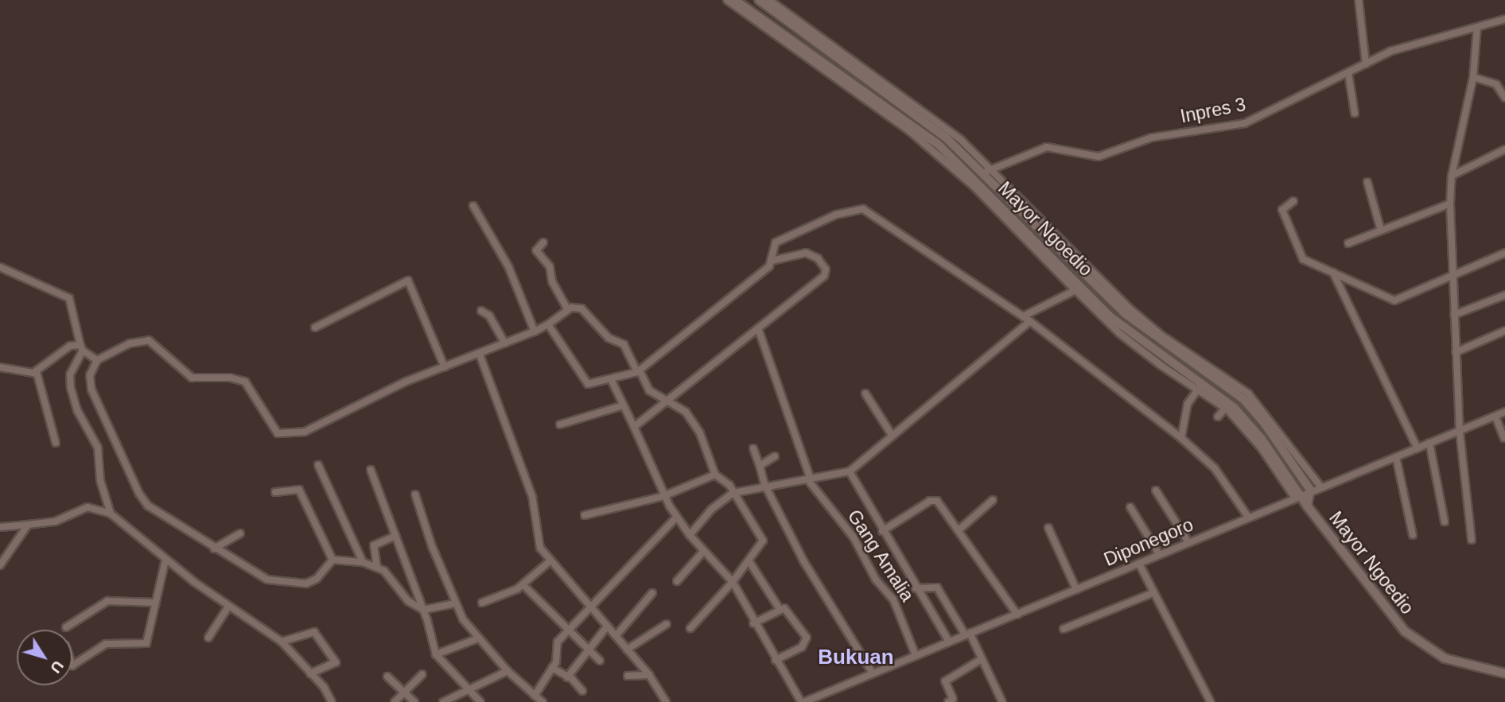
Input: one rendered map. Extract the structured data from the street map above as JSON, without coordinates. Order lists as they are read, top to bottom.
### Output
{
  "streets": {
    "street": [
      "Inpres 3",
      "Mayor Ngoedio",
      "Diponegoro",
      "Gang Amalia"
    ]
  },
  "crossings": [
    ["Inpres 3", "Mayor Ngoedio"],
    ["Mayor Ngoedio", "Diponegoro"],
    ["Diponegoro", "Gang Amalia"]
  ],
  "districts": ["Bukuan"],
  "north": "bottom right"
}
